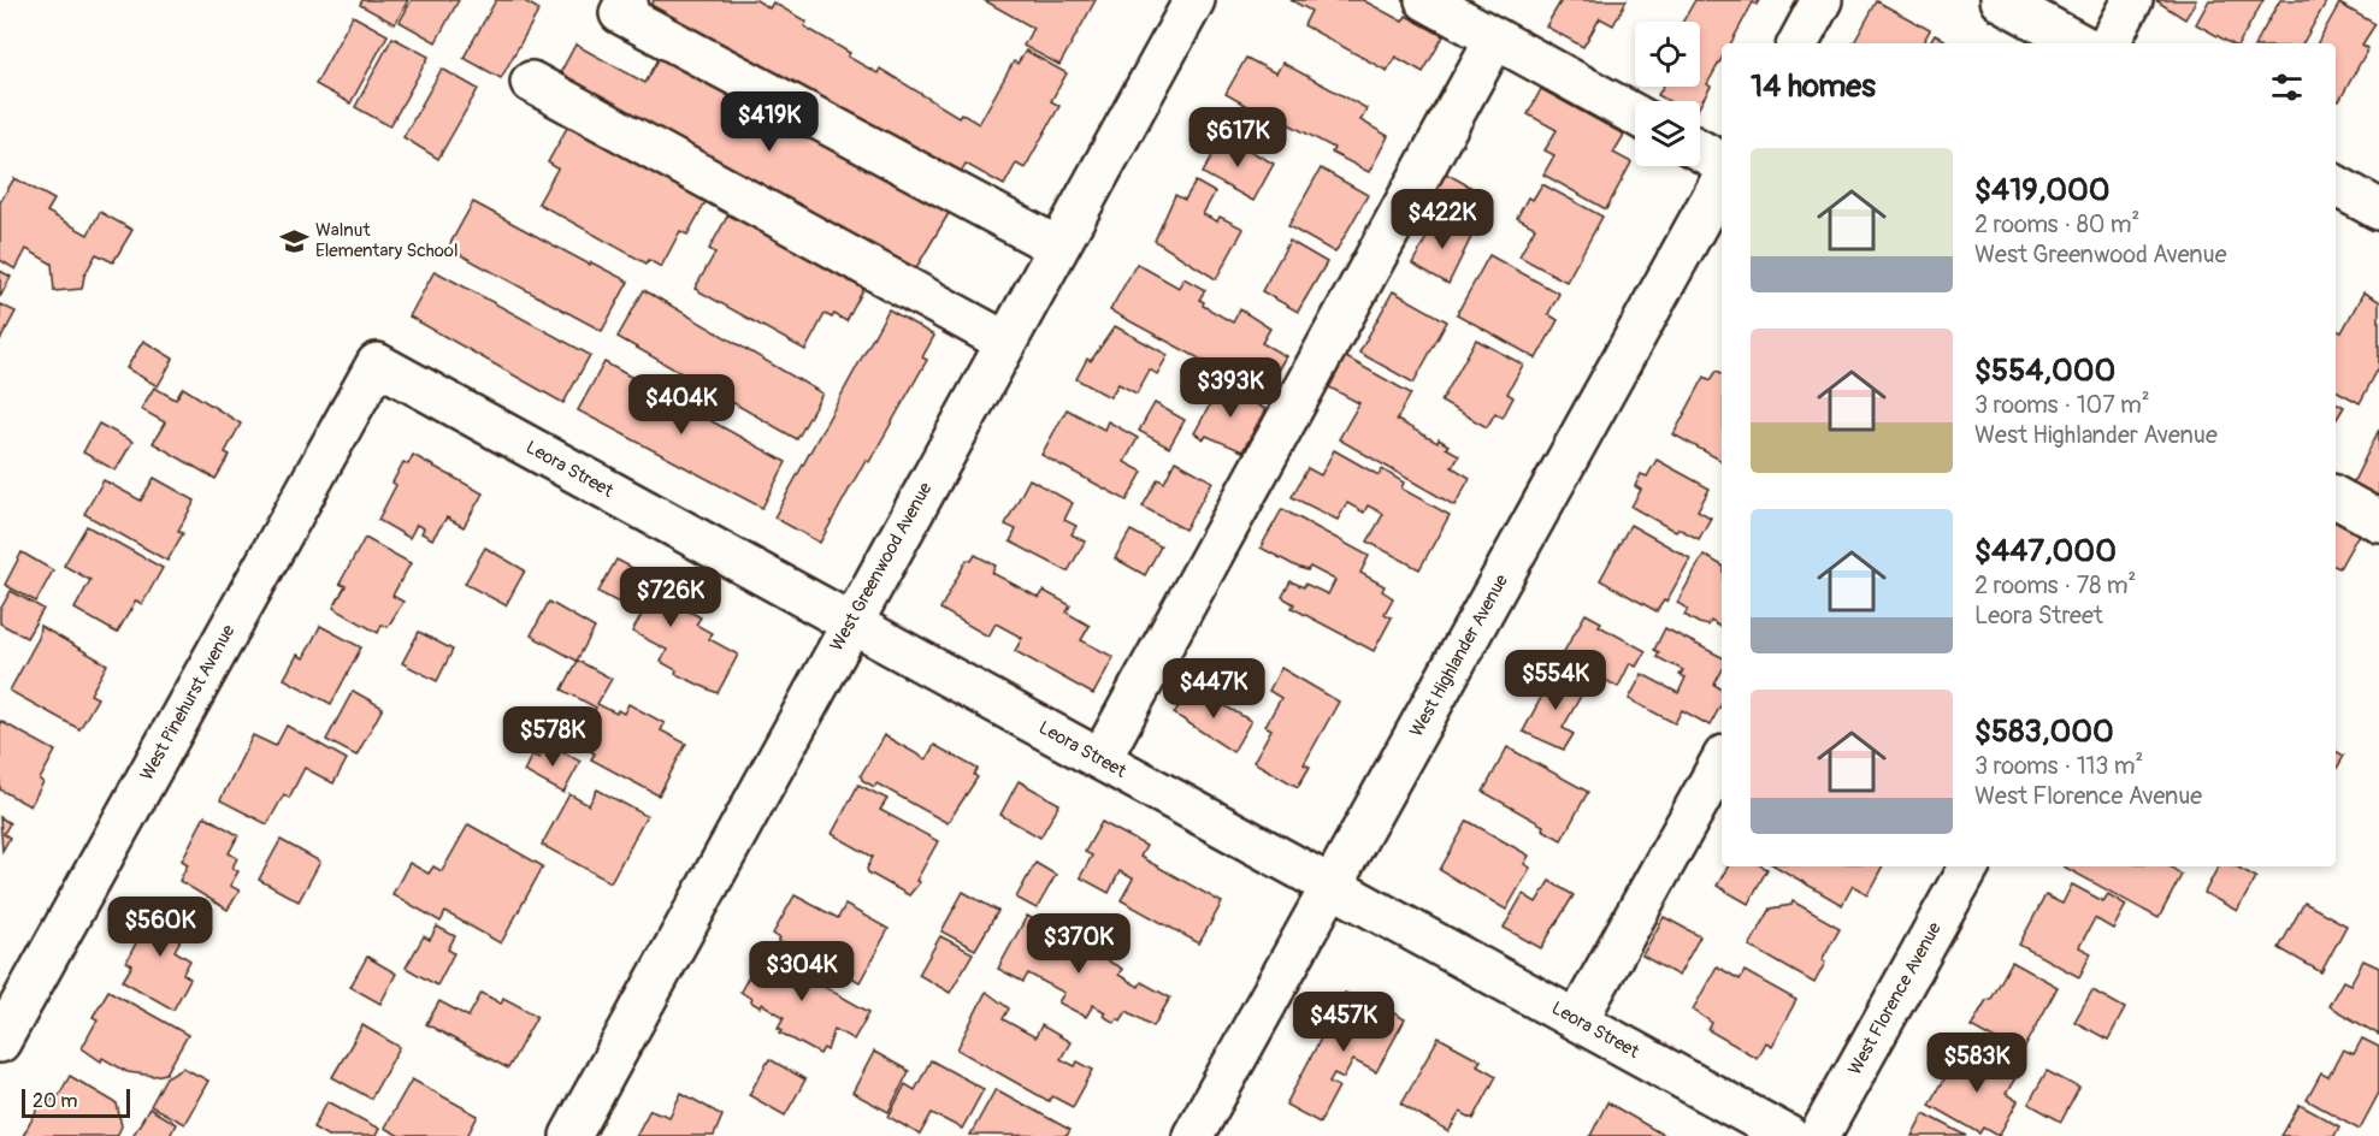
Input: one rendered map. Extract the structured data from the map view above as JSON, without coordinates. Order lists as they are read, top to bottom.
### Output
{
  "streets": {
    "street": [
      "Leora Street",
      "West Greenwood Avenue",
      "West Highlander Avenue",
      "West Pinehurst Avenue",
      "West Florence Avenue"
    ]
  },
  "crossings": [
    ["Leora Street", "West Greenwood Avenue"],
    ["Leora Street", "West Highlander Avenue"],
    ["Leora Street", "West Pinehurst Avenue"]
  ],
  "places": {
    "school or university": ["Walnut Elementary School"]
  },
  "scale_bar": "20 m",
  "page": {
    "heading": "14 homes",
    "price": [
      "$419K",
      "$617K",
      "$422K",
      "$393K",
      "$404K",
      "$726K",
      "$554K",
      "$447K",
      "$578K",
      "$560K",
      "$370K",
      "$304K",
      "$457K",
      "$583K"
    ],
    "list": [
      {
        "name": "$419,000",
        "note": "2 rooms · 80 m² · West Greenwood Avenue"
      },
      {
        "name": "$554,000",
        "note": "3 rooms · 107 m² · West Highlander Avenue"
      },
      {
        "name": "$447,000",
        "note": "2 rooms · 78 m² · Leora Street"
      },
      {
        "name": "$583,000",
        "note": "3 rooms · 113 m² · West Florence Avenue"
      }
    ],
    "scale": "20 m"
  }
}
